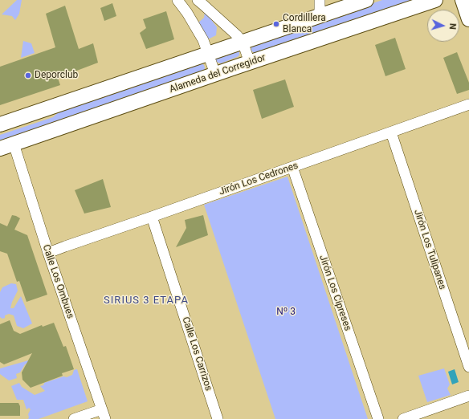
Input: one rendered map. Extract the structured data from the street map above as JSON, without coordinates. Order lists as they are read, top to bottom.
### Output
{
  "streets": {
    "main road": ["Alameda del Corregidor"],
    "street": [
      "Jirón Los Cedrones",
      "Jirón Los Tulipanes",
      "Calle Los Ombues",
      "Jirón Los Cipreses",
      "Calle Los Carrizos"
    ]
  },
  "crossings": [
    ["Alameda del Corregidor", "Calle Los Ombues"],
    ["Jirón Los Cedrones", "Jirón Los Tulipanes"],
    ["Jirón Los Cedrones", "Calle Los Ombues"],
    ["Jirón Los Cedrones", "Jirón Los Cipreses"],
    ["Jirón Los Cedrones", "Calle Los Carrizos"]
  ],
  "districts": ["SIRIUS 3 ETAPA"],
  "parks": ["Nº 3"],
  "places": ["Cordilllera Blanca", "Deporclub"],
  "north": "right"
}
